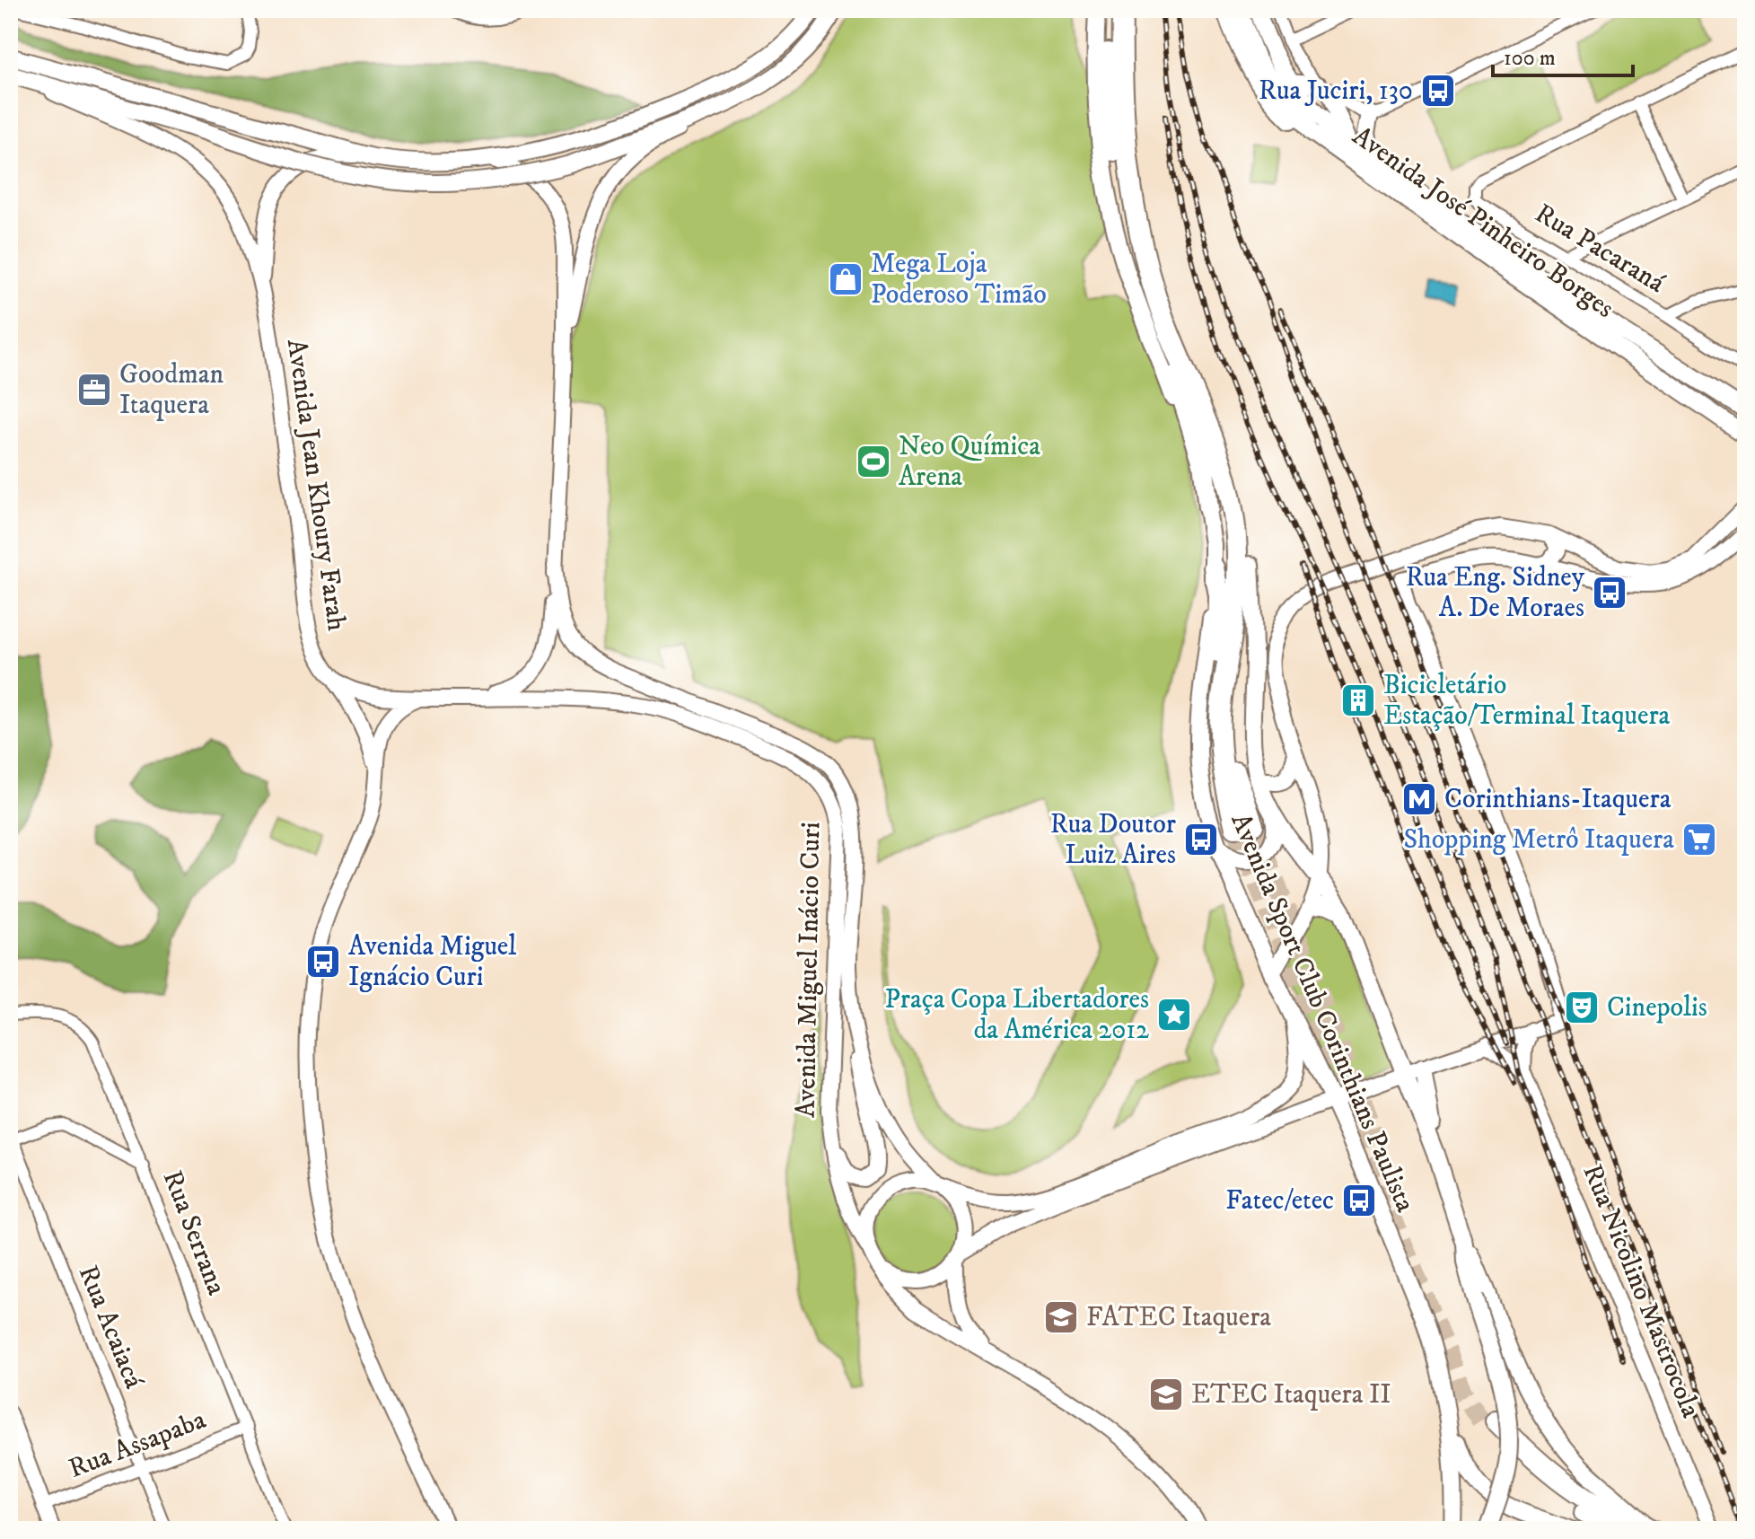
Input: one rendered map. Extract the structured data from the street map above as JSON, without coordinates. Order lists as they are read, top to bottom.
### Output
{
  "streets": {
    "highway": ["Avenida Sport Club Corinthians Paulista"],
    "main road": ["Avenida José Pinheiro Borges"],
    "street": [
      "Rua Pacaraná",
      "Avenida Jean Khoury Farah",
      "Avenida Miguel Inácio Curi",
      "Rua Serrana",
      "Rua Nicolino Mastrocola",
      "Rua Acaiacá",
      "Rua Assapaba"
    ]
  },
  "crossings": [
    ["Rua Serrana", "Rua Assapaba"],
    ["Rua Acaiacá", "Rua Assapaba"]
  ],
  "places": {
    "bus stop": [
      "Rua Juciri, 130",
      "Rua Eng. Sidney A. De Moraes",
      "Rua Doutor Luiz Aires",
      "Avenida Miguel Ignácio Curi",
      "Fatec/etec"
    ],
    "shop": ["Mega Loja Poderoso Timão"],
    "office": ["Goodman Itaquera"],
    "sports": ["Neo Química Arena"],
    "building": ["Bicicletário Estação/Terminal Itaquera"],
    "metro station": ["Corinthians-Itaquera"],
    "supermarket": ["Shopping Metrô Itaquera"],
    "theatre": ["Cinepolis"],
    "place": ["Praça Copa Libertadores da América 2012"],
    "school or university": ["FATEC Itaquera", "ETEC Itaquera II"]
  },
  "scale_bar": "100 m"
}
